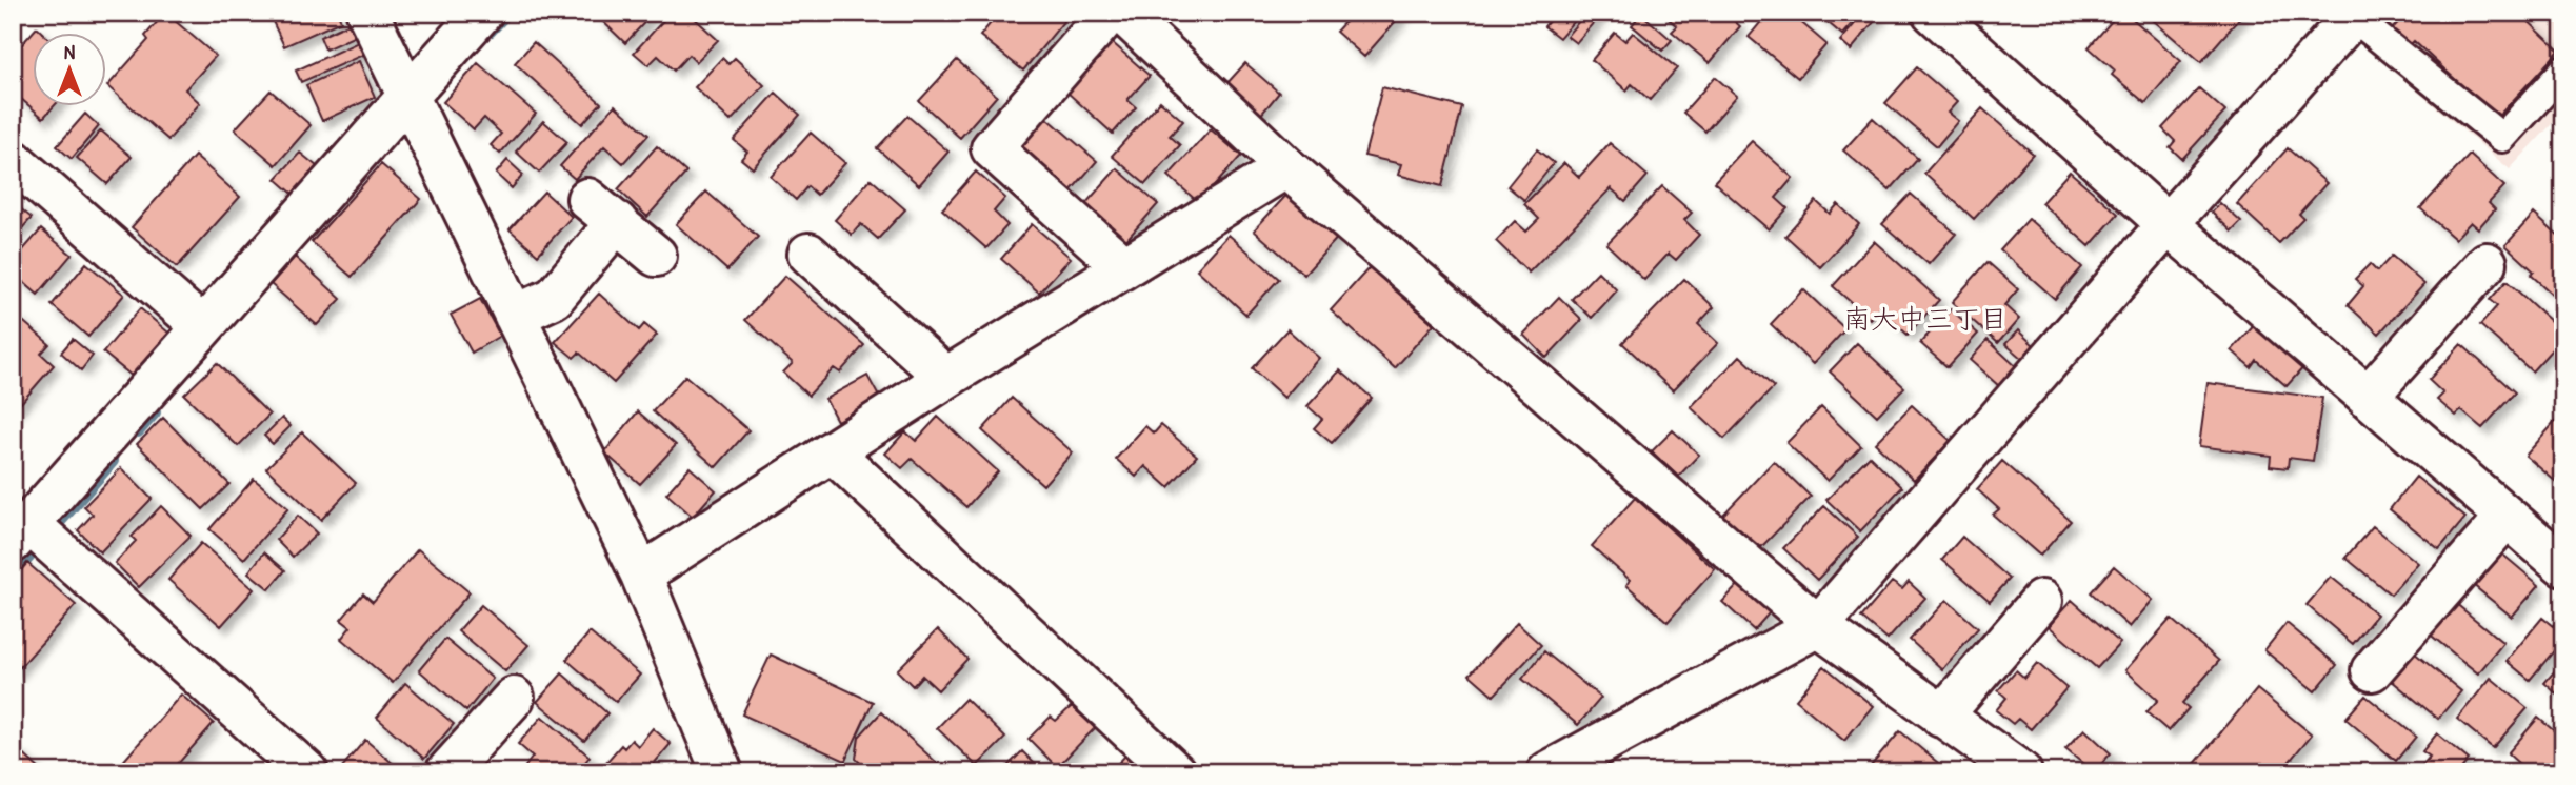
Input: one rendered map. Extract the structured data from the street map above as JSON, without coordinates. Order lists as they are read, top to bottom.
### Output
{
  "districts": ["南大中三丁目"],
  "north": "top"
}
